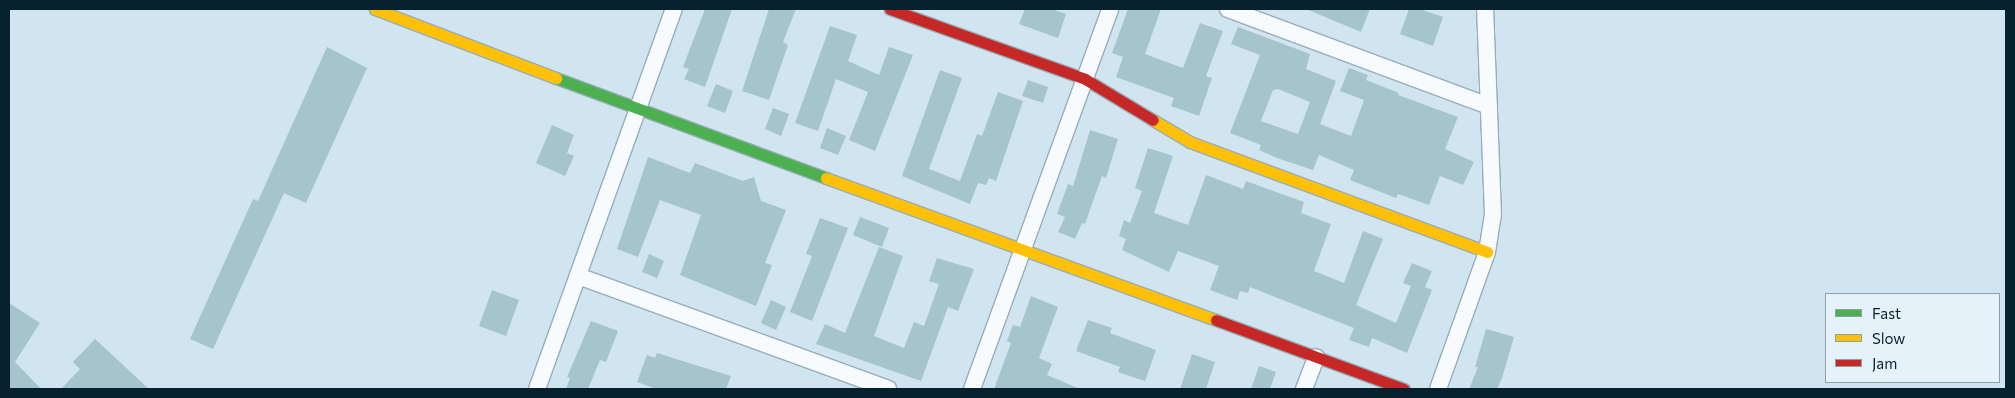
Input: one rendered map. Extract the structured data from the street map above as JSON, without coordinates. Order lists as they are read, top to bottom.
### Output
{
  "legend": ["Fast", "Slow", "Jam"]
}
